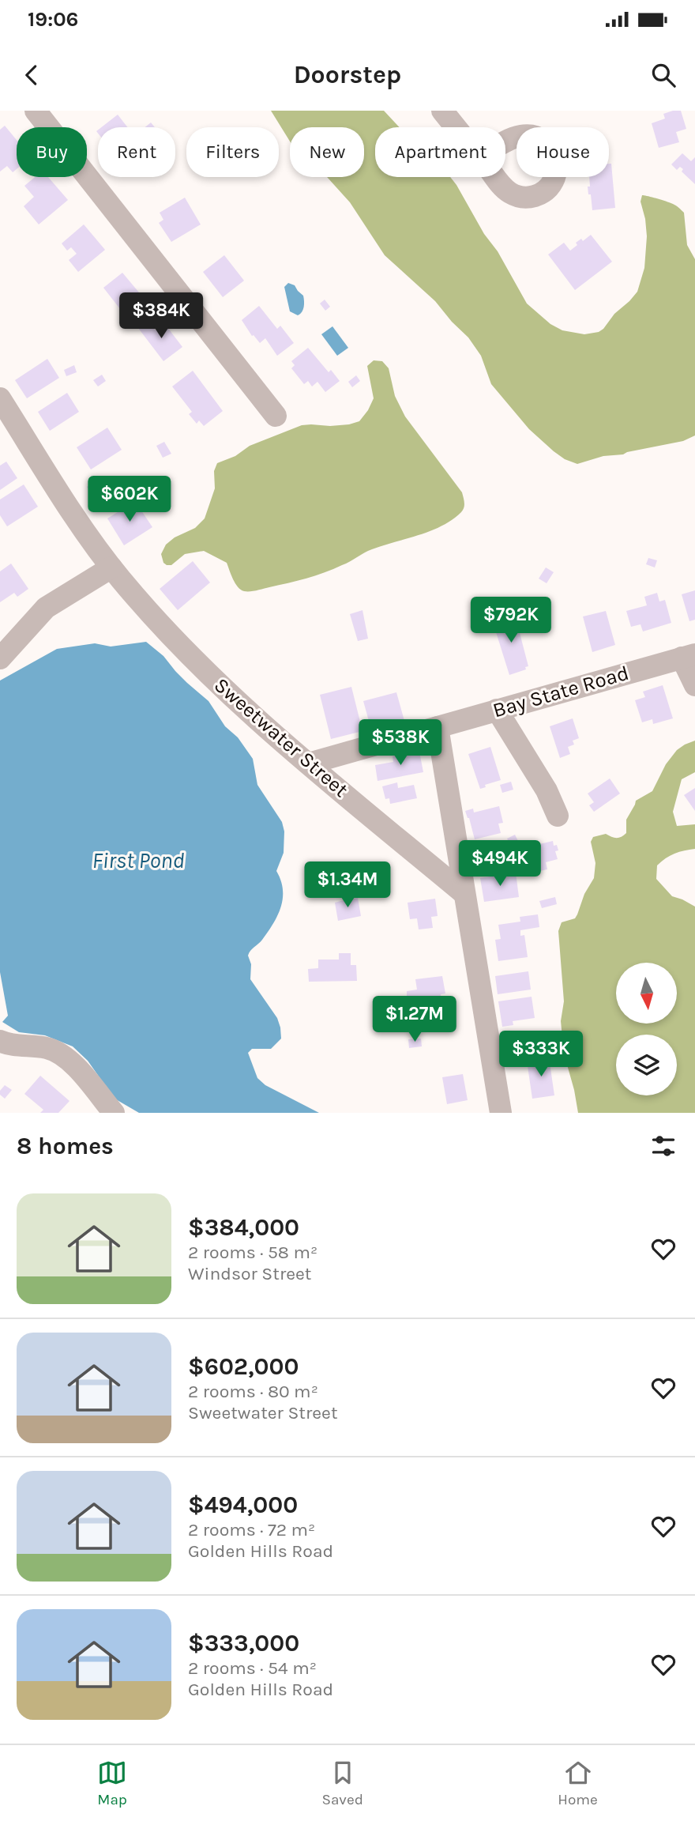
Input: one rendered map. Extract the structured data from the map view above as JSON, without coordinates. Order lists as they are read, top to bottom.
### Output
{
  "streets": {
    "street": ["Bay State Road", "Sweetwater Street"]
  },
  "crossings": [
    ["Bay State Road", "Sweetwater Street"]
  ],
  "water": ["First Pond"],
  "north": "bottom",
  "page": {
    "status": "19:06",
    "header": "Doorstep",
    "chip": [
      "Buy",
      "Rent",
      "Filters",
      "New",
      "Apartment",
      "House"
    ],
    "price": [
      "$384K",
      "$602K",
      "$792K",
      "$538K",
      "$494K",
      "$1.34M",
      "$1.27M",
      "$333K"
    ],
    "heading": "8 homes",
    "list": [
      {
        "name": "$384,000",
        "note": "2 rooms · 58 m² · Windsor Street"
      },
      {
        "name": "$602,000",
        "note": "2 rooms · 80 m² · Sweetwater Street"
      },
      {
        "name": "$494,000",
        "note": "2 rooms · 72 m² · Golden Hills Road"
      },
      {
        "name": "$333,000",
        "note": "2 rooms · 54 m² · Golden Hills Road"
      }
    ],
    "tabs": ["Map", "Saved", "Home"]
  }
}
